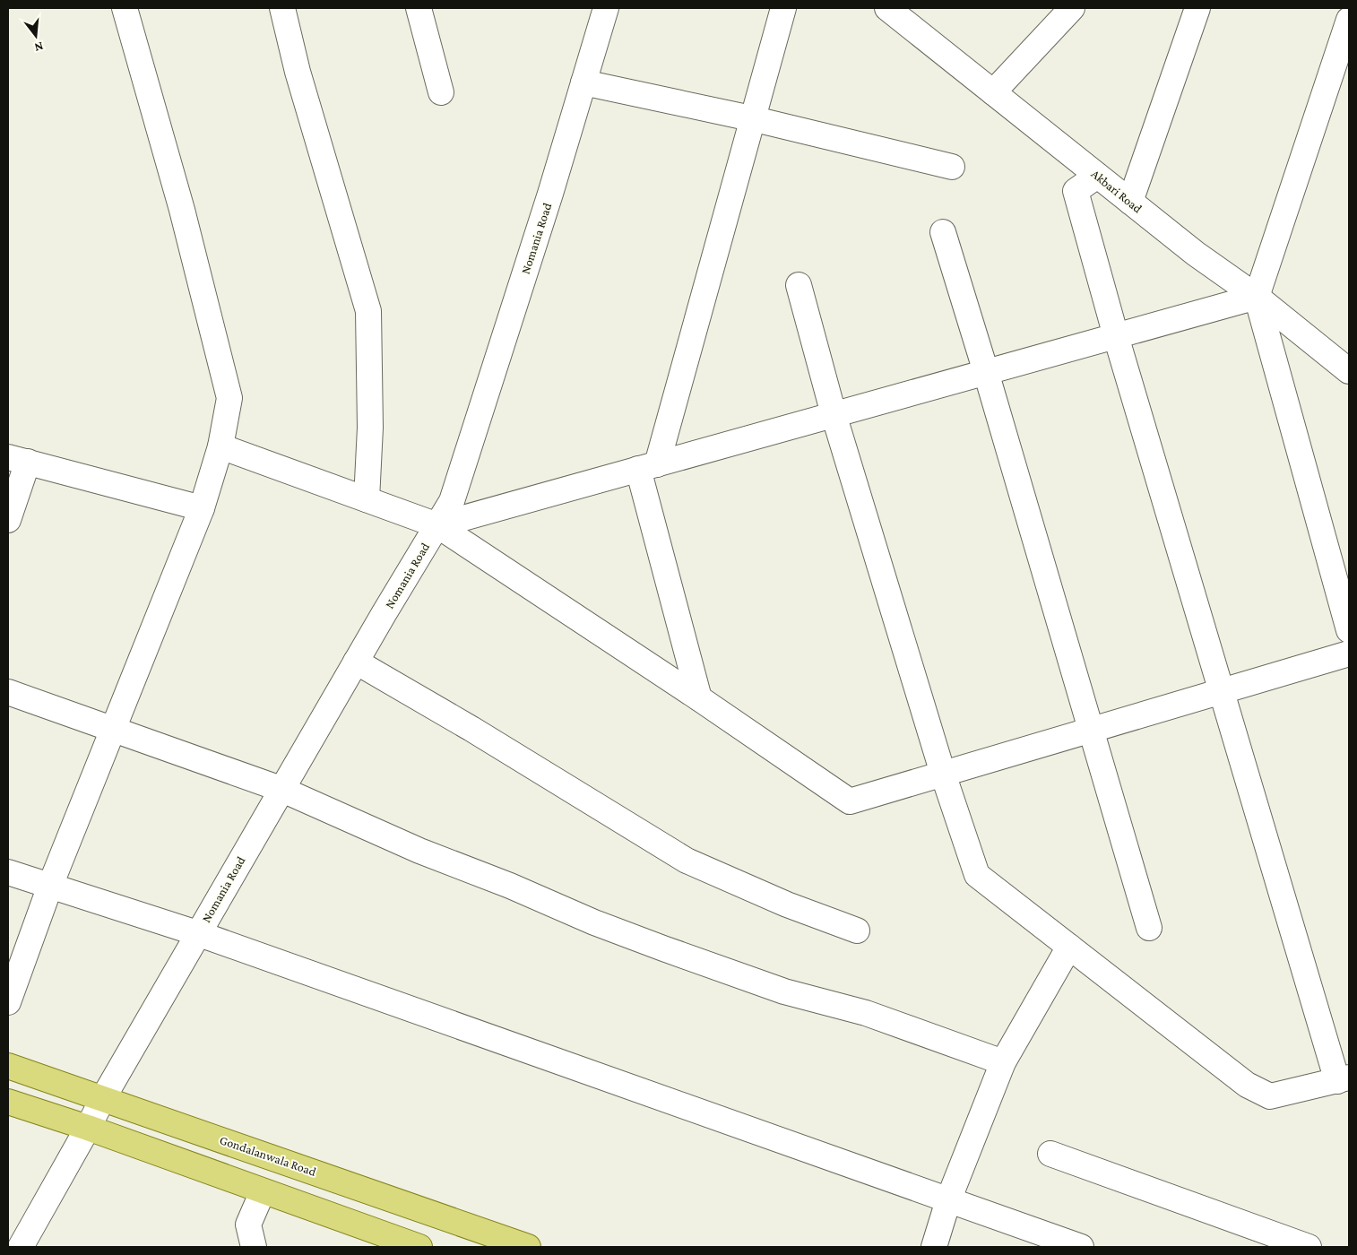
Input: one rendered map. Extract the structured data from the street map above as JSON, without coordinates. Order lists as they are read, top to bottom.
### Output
{
  "streets": {
    "main road": ["Gondalanwala Road"],
    "street": ["Akbari Road", "Nomania Road"]
  },
  "crossings": [
    ["Nomania Road", "Gondalanwala Road"]
  ],
  "north": "bottom"
}
